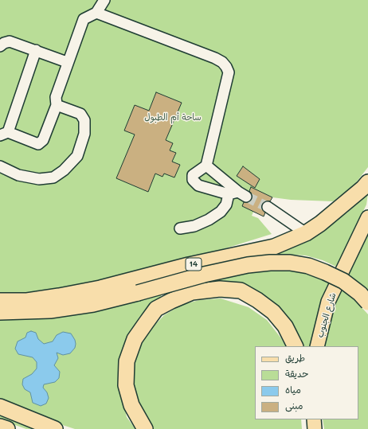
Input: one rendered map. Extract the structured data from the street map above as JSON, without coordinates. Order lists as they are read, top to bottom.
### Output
{
  "streets": {
    "highway": ["14"],
    "main road": ["شارع الجنوب"]
  },
  "parks": ["ساحة أم الطبول"],
  "legend": [
    "طريق",
    "حديقة",
    "مياه",
    "مبنى"
  ]
}
